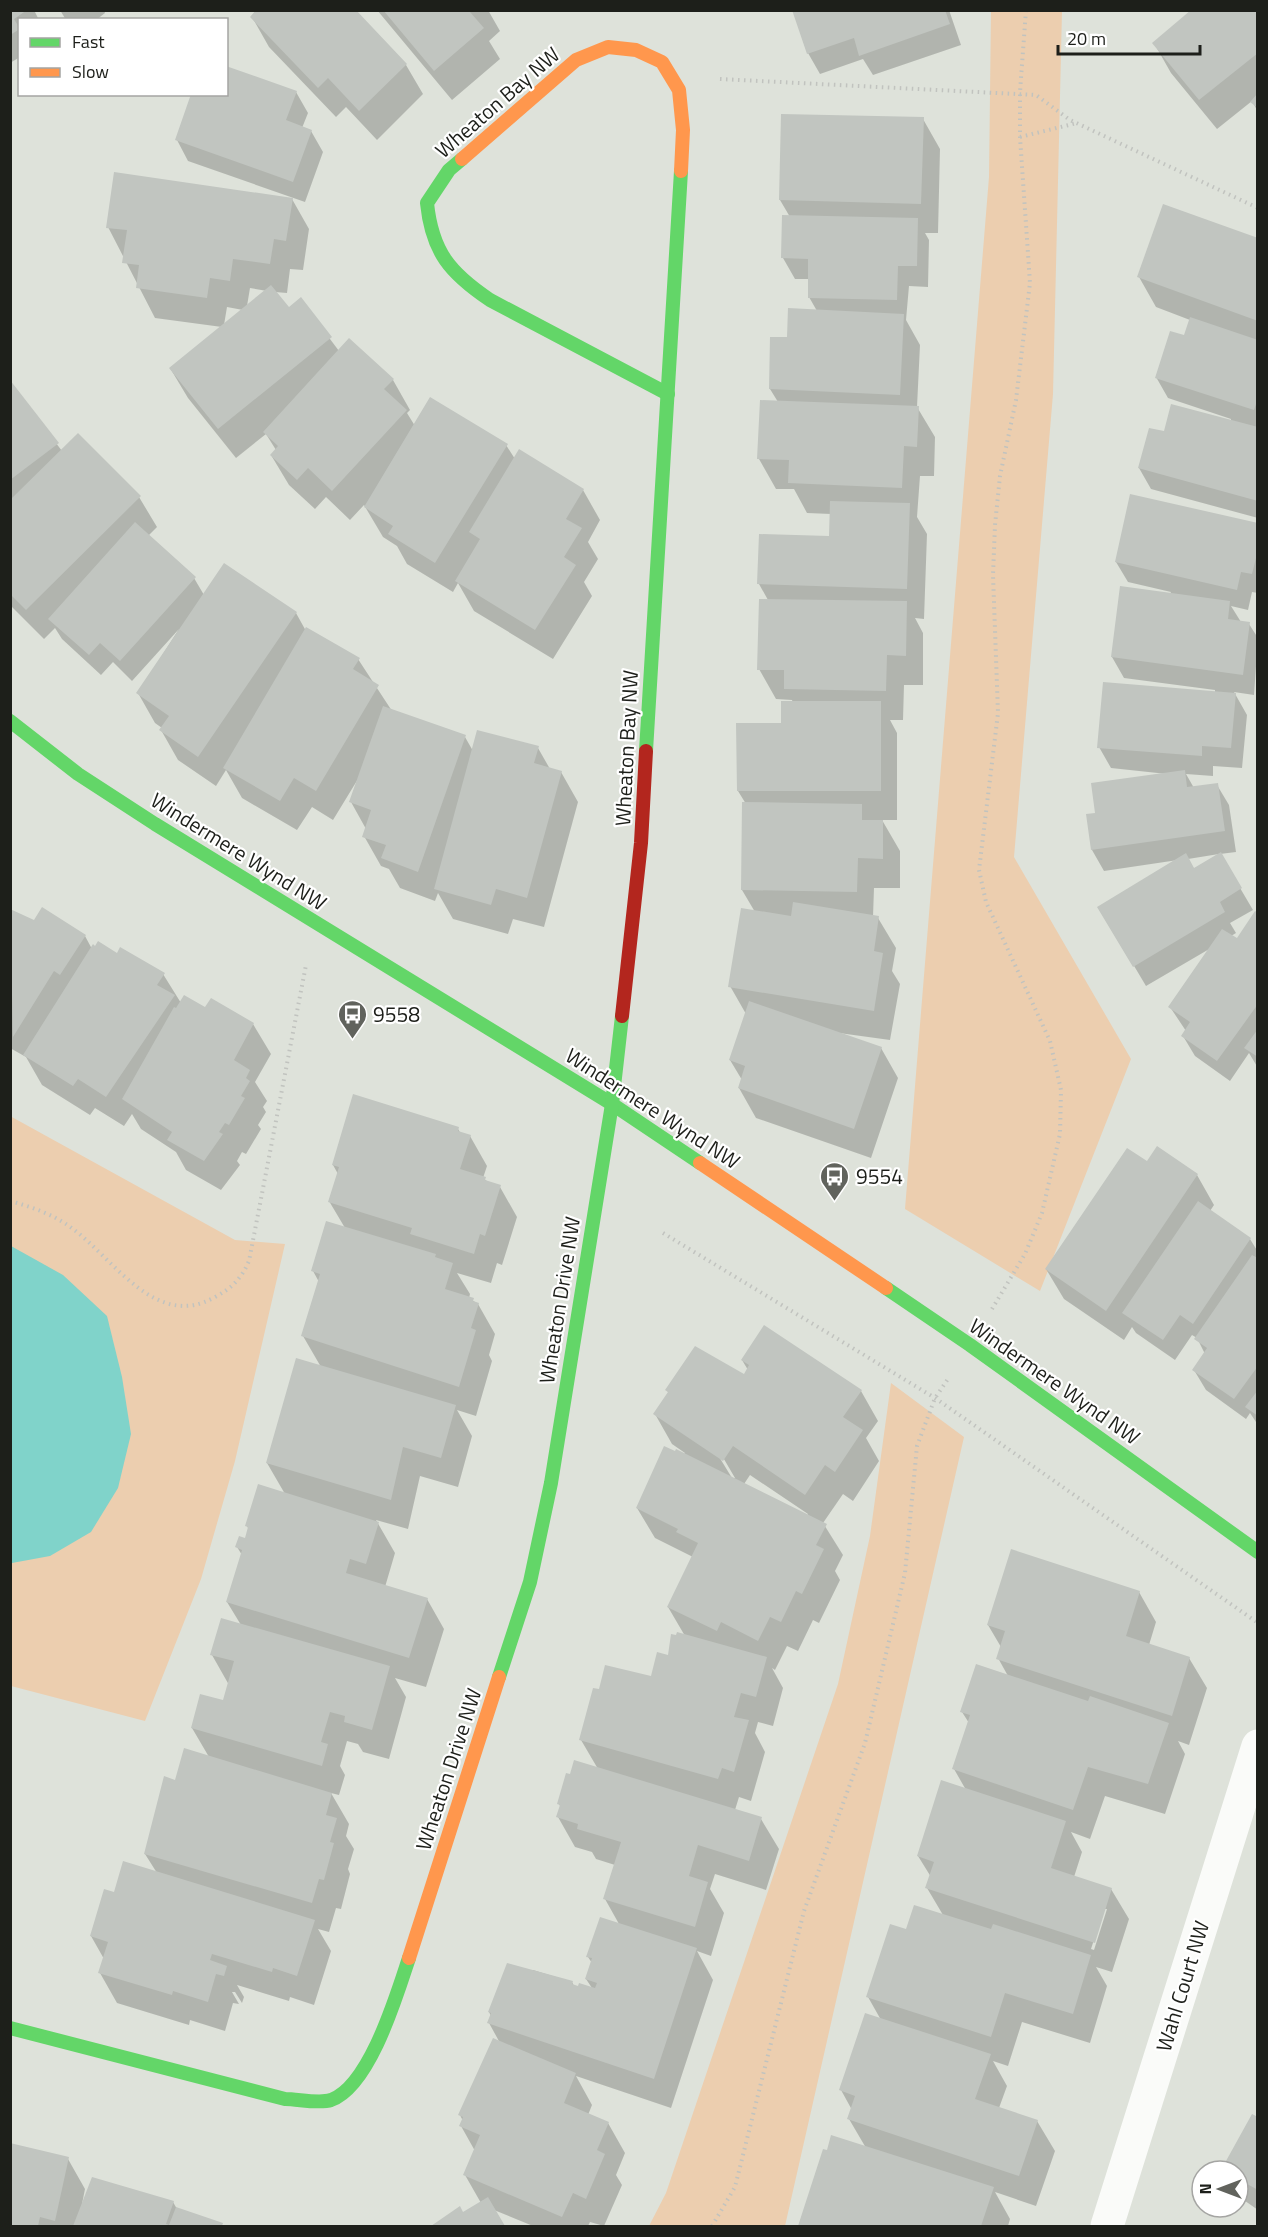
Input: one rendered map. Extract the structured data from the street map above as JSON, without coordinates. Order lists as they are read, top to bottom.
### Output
{
  "streets": {
    "street": [
      "Wheaton Bay NW",
      "Windermere Wynd NW",
      "Wheaton Drive NW",
      "Wahl Court NW"
    ]
  },
  "crossings": [
    ["Wheaton Bay NW", "Windermere Wynd NW"],
    ["Wheaton Bay NW", "Wheaton Drive NW"],
    ["Windermere Wynd NW", "Wheaton Drive NW"]
  ],
  "places": {
    "bus stop": ["9558", "9554"]
  },
  "legend": ["Fast", "Slow"],
  "scale_bar": "20 m",
  "north": "left"
}
